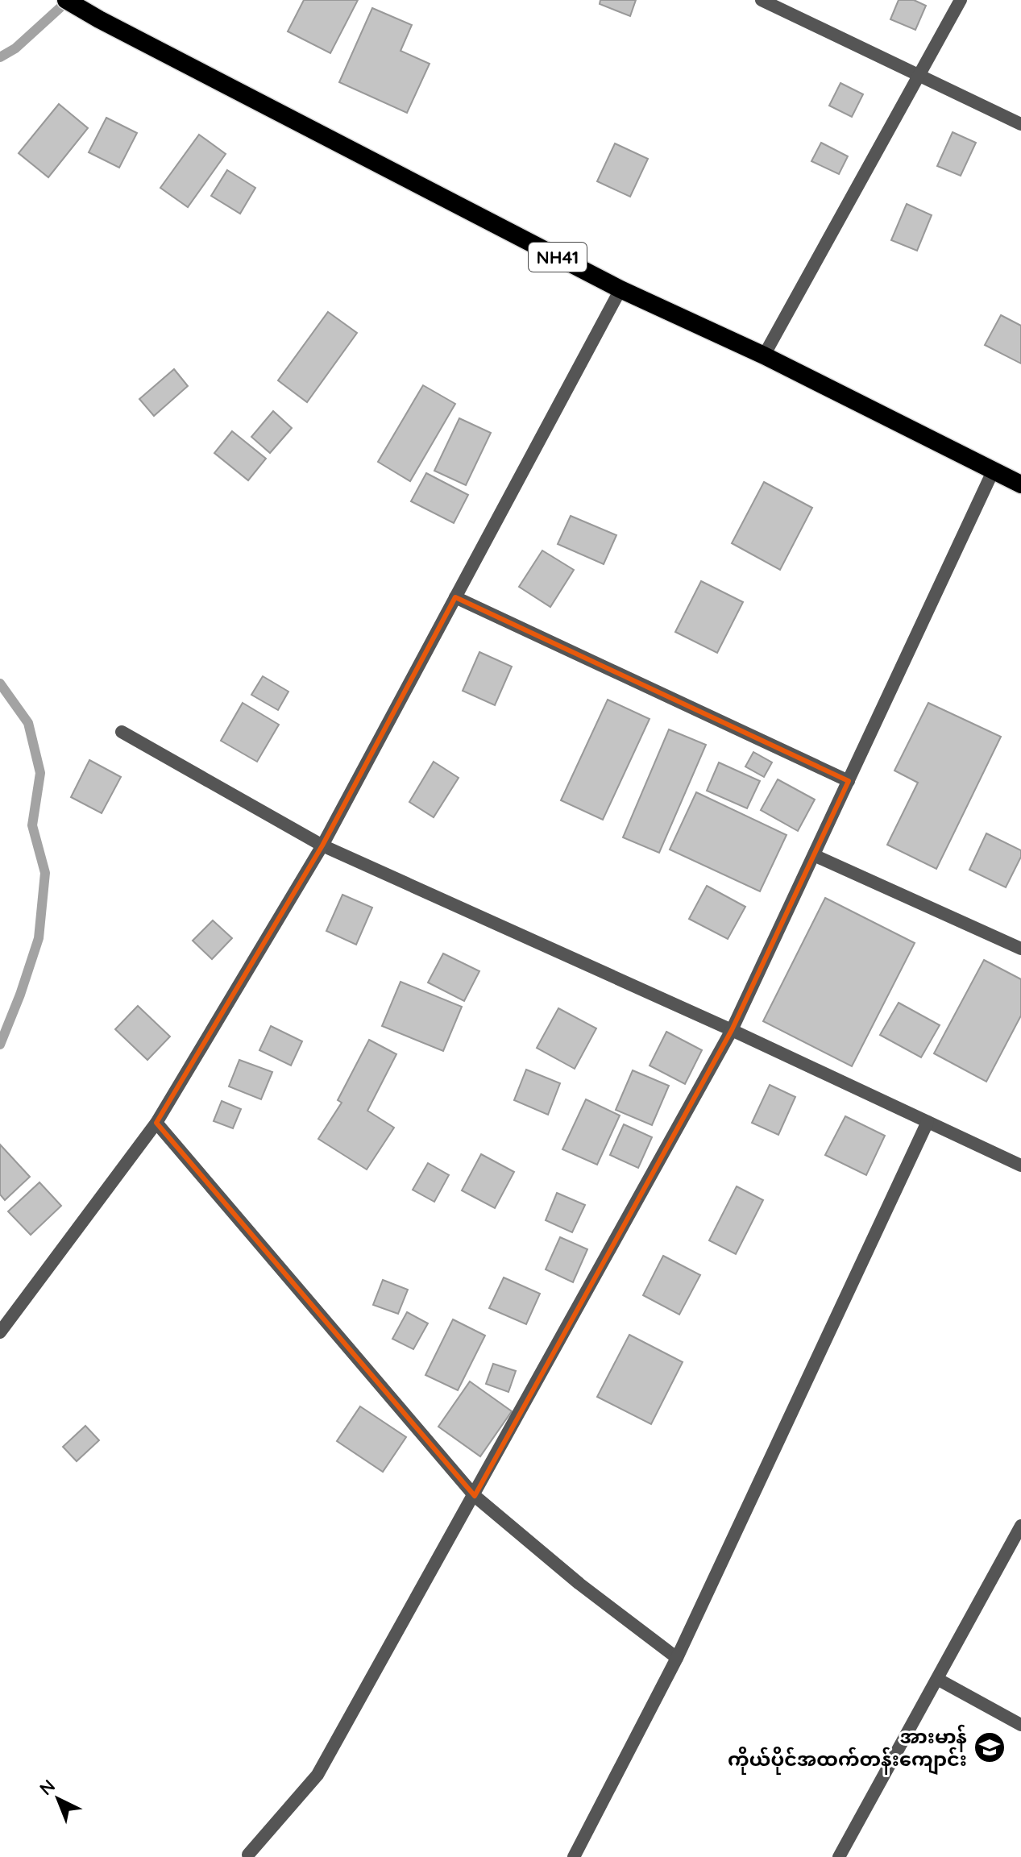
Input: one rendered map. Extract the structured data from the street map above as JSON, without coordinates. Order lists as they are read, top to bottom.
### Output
{
  "streets": {
    "highway": ["NH41"]
  },
  "places": {
    "school or university": ["အားမာန် ကိုယ်ပိုင်အထက်တန်းကျောင်း"]
  },
  "north": "top left"
}
